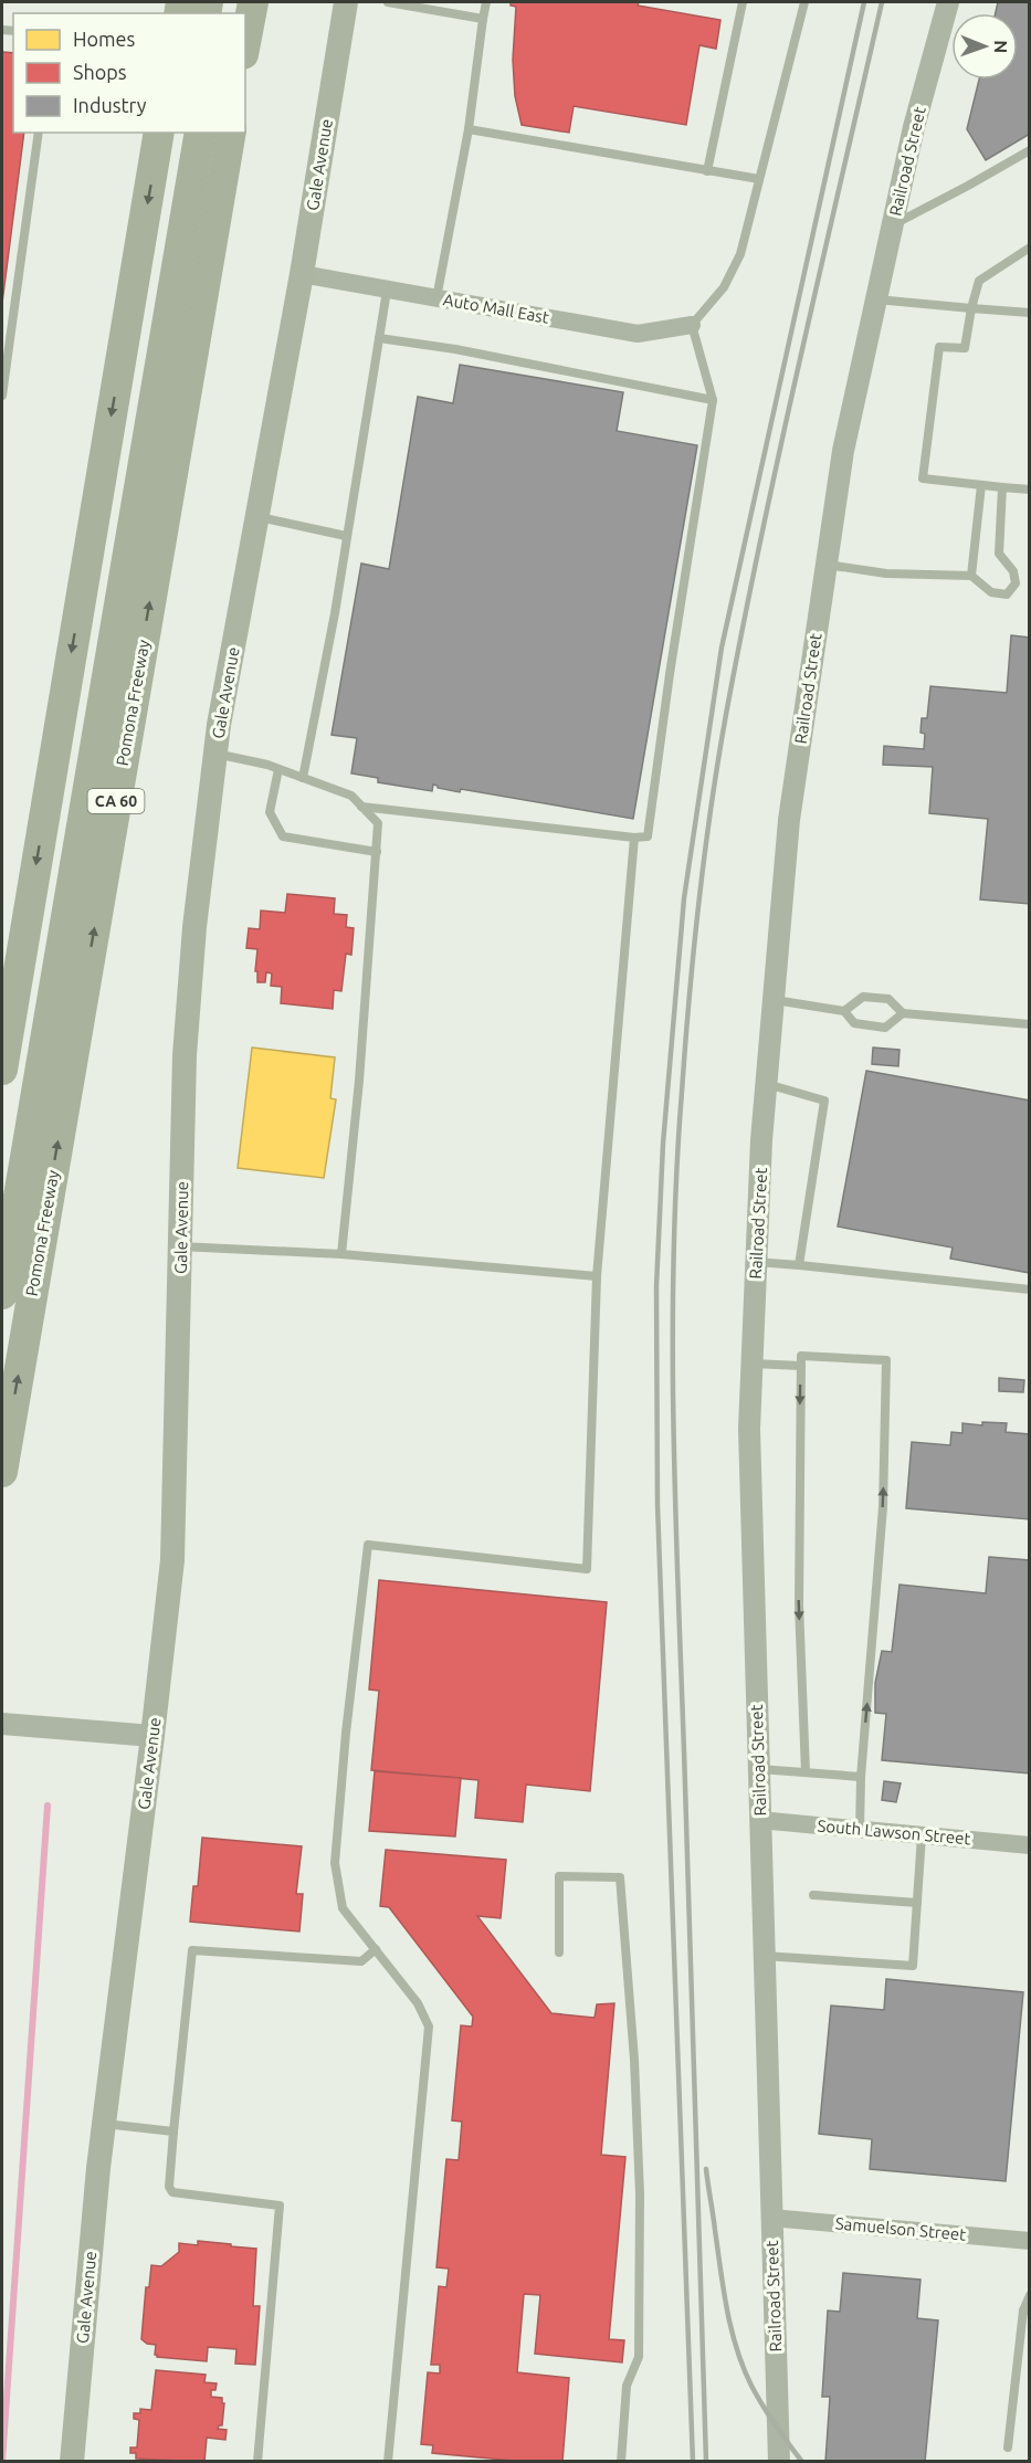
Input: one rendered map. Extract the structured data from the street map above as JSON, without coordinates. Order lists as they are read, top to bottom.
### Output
{
  "streets": {
    "highway": ["Pomona Freeway", "CA 60"],
    "main road": ["Gale Avenue"],
    "street": [
      "Railroad Street",
      "Auto Mall East",
      "South Lawson Street",
      "Samuelson Street"
    ]
  },
  "crossings": [
    ["Railroad Street", "South Lawson Street"],
    ["Railroad Street", "Samuelson Street"],
    ["Gale Avenue", "Auto Mall East"]
  ],
  "legend": ["Homes", "Shops", "Industry"],
  "north": "right"
}
